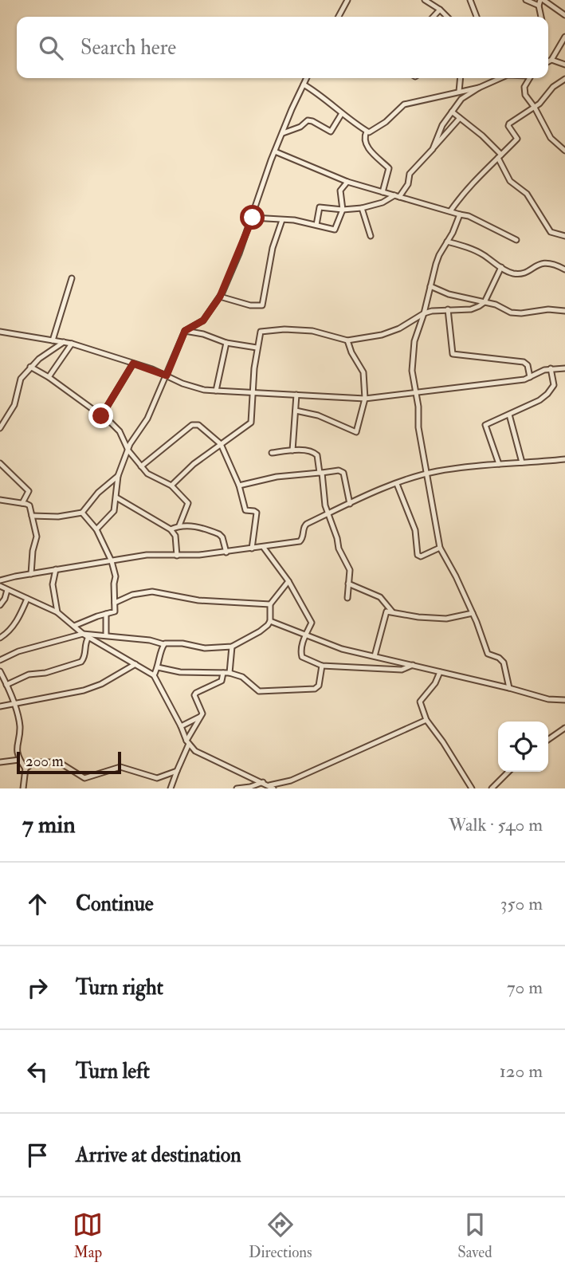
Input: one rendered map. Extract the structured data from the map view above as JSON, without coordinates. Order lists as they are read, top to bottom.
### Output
{
  "scale_bar": "200 m",
  "page": {
    "search": "Search here",
    "scale": "200 m",
    "heading": ["7 min", "Walk · 540 m"],
    "list": [
      ["Continue", "350 m"],
      ["Turn right", "70 m"],
      ["Turn left", "120 m"],
      "Arrive at destination"
    ],
    "nav": ["Map", "Directions", "Saved"]
  }
}
